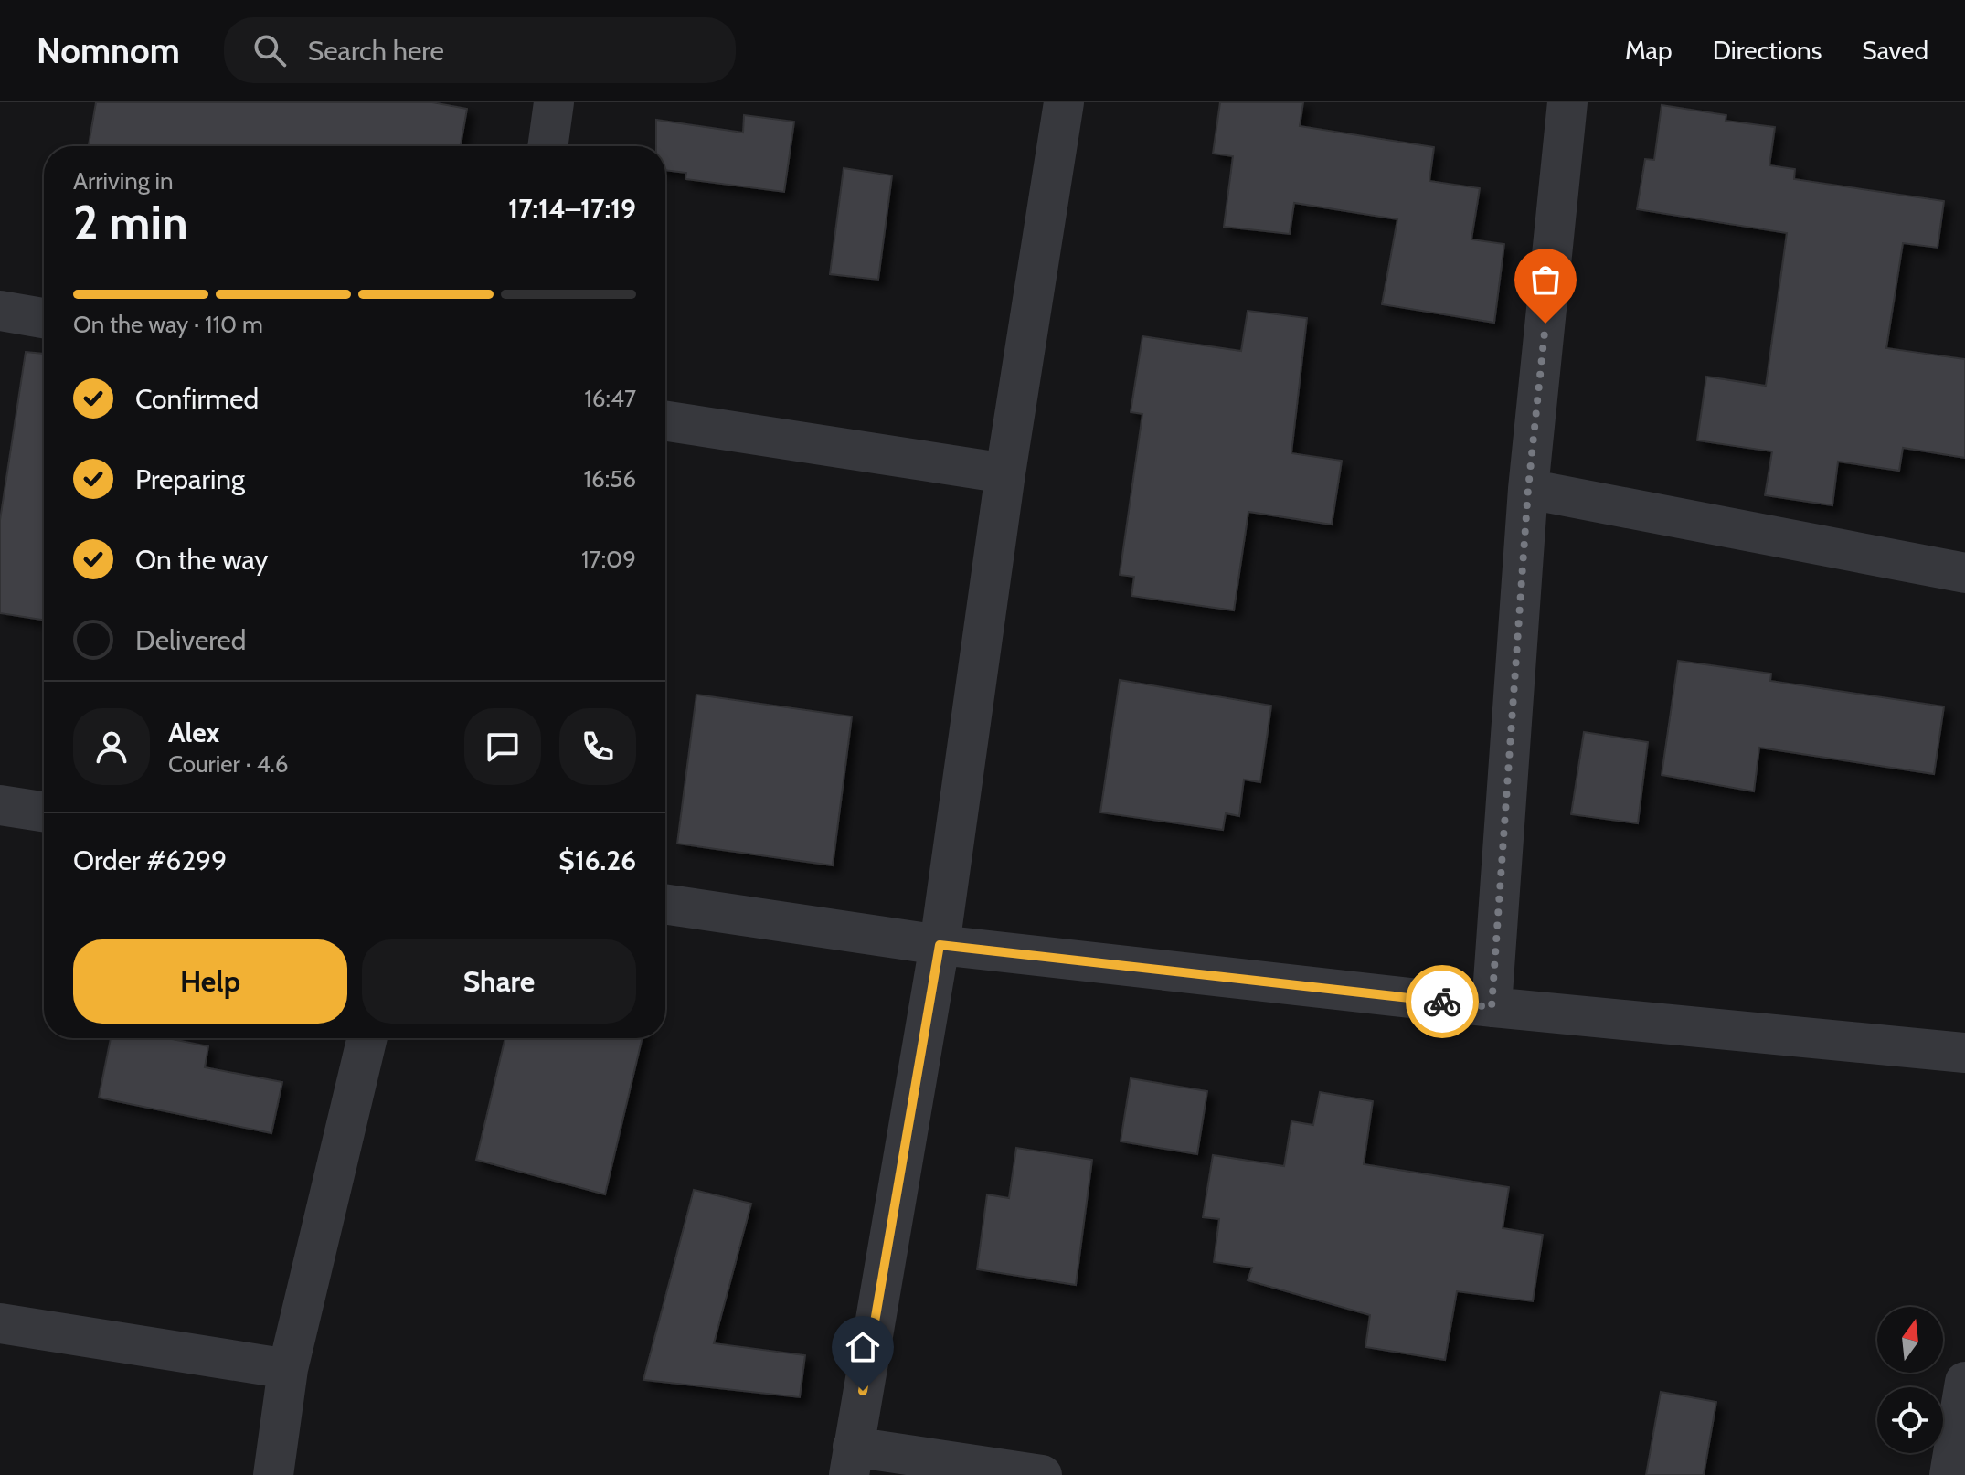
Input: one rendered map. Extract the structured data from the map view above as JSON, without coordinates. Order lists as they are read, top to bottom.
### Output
{
  "north": "top",
  "page": {
    "header": "Nomnom",
    "search": "Search here",
    "nav": ["Map", "Directions", "Saved"],
    "heading": ["2 min", "Arriving in", "17:14–17:19"],
    "panel": [
      "Alex",
      "Courier · 4.6",
      "Order #6299",
      "$16.26"
    ],
    "bar": "On the way · 110 m",
    "list": [
      ["Confirmed", "16:47"],
      ["Preparing", "16:56"],
      ["On the way", "17:09"],
      "Delivered"
    ],
    "buttons": ["Help", "Share"]
  }
}
